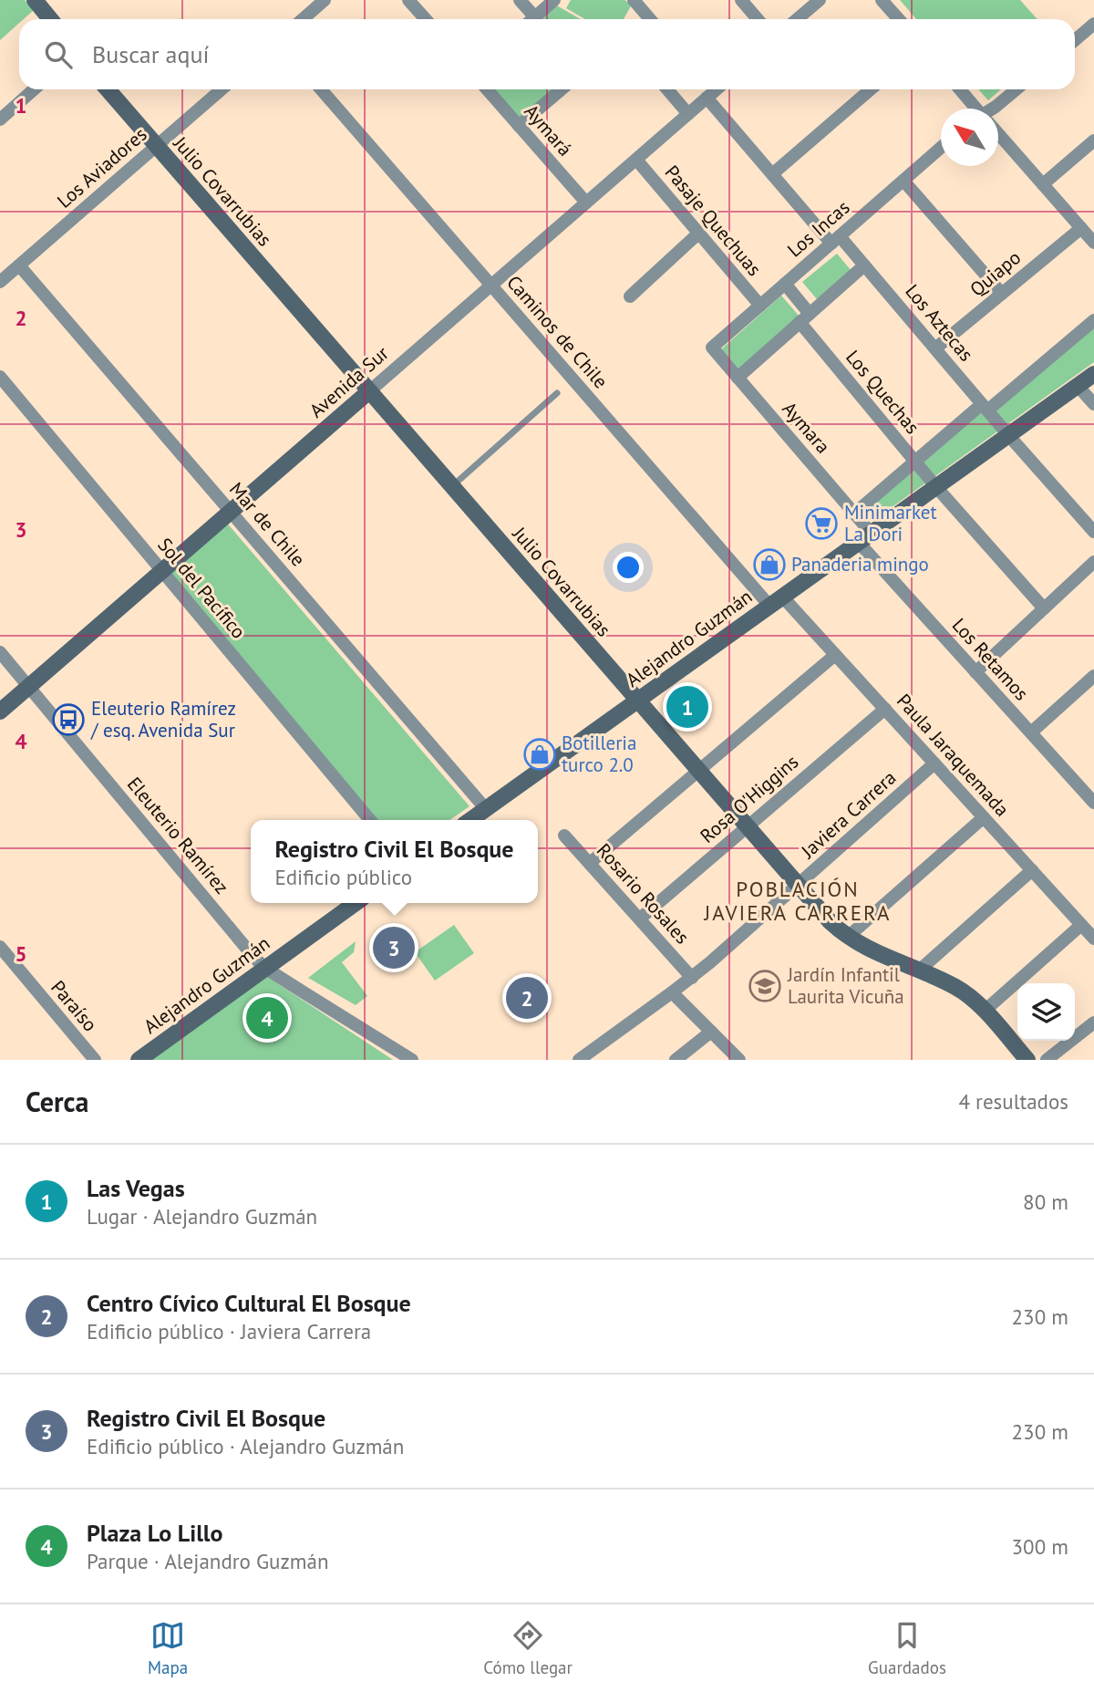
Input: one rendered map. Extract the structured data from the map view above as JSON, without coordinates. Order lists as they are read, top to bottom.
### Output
{
  "streets": {
    "street": [
      "Aymará",
      "Los Aviadores",
      "Julio Covarrubias",
      "Pasaje Quechuas",
      "Los Incas",
      "Quiapo",
      "Los Aztecas",
      "Caminos de Chile",
      "Avenida Sur",
      "Los Quechas",
      "Aymara",
      "Mar de Chile",
      "Sol del Pacífico",
      "Alejandro Guzmán",
      "Los Retamos",
      "Paula Jaraquemada",
      "Rosa O'Higgins",
      "Javiera Carrera",
      "Eleuterio Ramírez",
      "Rosario Rosales",
      "Paraíso"
    ]
  },
  "crossings": [
    ["Aymará", "Avenida Sur"],
    ["Los Aviadores", "Julio Covarrubias"],
    ["Los Aviadores", "Mar de Chile"],
    ["Julio Covarrubias", "Avenida Sur"],
    ["Julio Covarrubias", "Alejandro Guzmán"],
    ["Julio Covarrubias", "Rosa O'Higgins"],
    ["Julio Covarrubias", "Javiera Carrera"],
    ["Pasaje Quechuas", "Los Incas"],
    ["Pasaje Quechuas", "Avenida Sur"],
    ["Los Incas", "Los Aztecas"],
    ["Los Incas", "Los Quechas"],
    ["Los Incas", "Aymara"],
    ["Quiapo", "Los Aztecas"],
    ["Los Aztecas", "Alejandro Guzmán"],
    ["Caminos de Chile", "Avenida Sur"],
    ["Caminos de Chile", "Alejandro Guzmán"],
    ["Caminos de Chile", "Paula Jaraquemada"],
    ["Avenida Sur", "Mar de Chile"],
    ["Avenida Sur", "Sol del Pacífico"],
    ["Avenida Sur", "Eleuterio Ramírez"],
    ["Los Quechas", "Alejandro Guzmán"],
    ["Aymara", "Alejandro Guzmán"],
    ["Aymara", "Los Retamos"],
    ["Mar de Chile", "Alejandro Guzmán"],
    ["Alejandro Guzmán", "Los Retamos"],
    ["Alejandro Guzmán", "Paula Jaraquemada"],
    ["Alejandro Guzmán", "Eleuterio Ramírez"],
    ["Paula Jaraquemada", "Rosa O'Higgins"],
    ["Paula Jaraquemada", "Javiera Carrera"],
    ["Rosa O'Higgins", "Rosario Rosales"],
    ["Javiera Carrera", "Rosario Rosales"]
  ],
  "districts": ["POBLACIÓN JAVIERA CARRERA"],
  "places": {
    "supermarket": ["Minimarket La Dori"],
    "shop": ["Panaderia mingo", "Botilleria turco 2.0"],
    "bus stop": ["Eleuterio Ramírez / esq. Avenida Sur"],
    "school or university": ["Jardín Infantil Laurita Vicuña"]
  },
  "north": "top left",
  "page": {
    "search": "Buscar aquí",
    "pins": [
      "1",
      "3",
      "2",
      "4"
    ],
    "popup": ["Registro Civil El Bosque", "Edificio público"],
    "heading": ["Cerca", "4 resultados"],
    "list": [
      {
        "mark": "1",
        "name": "Las Vegas",
        "note": "Lugar · Alejandro Guzmán",
        "value": "80 m"
      },
      {
        "mark": "2",
        "name": "Centro Cívico Cultural El Bosque",
        "note": "Edificio público · Javiera Carrera",
        "value": "230 m"
      },
      {
        "mark": "3",
        "name": "Registro Civil El Bosque",
        "note": "Edificio público · Alejandro Guzmán",
        "value": "230 m"
      },
      {
        "mark": "4",
        "name": "Plaza Lo Lillo",
        "note": "Parque · Alejandro Guzmán",
        "value": "300 m"
      }
    ],
    "nav": ["Mapa", "Cómo llegar", "Guardados"]
  },
  "grid": {
    "rows": [
      "1",
      "2",
      "3",
      "4",
      "5"
    ]
  }
}
